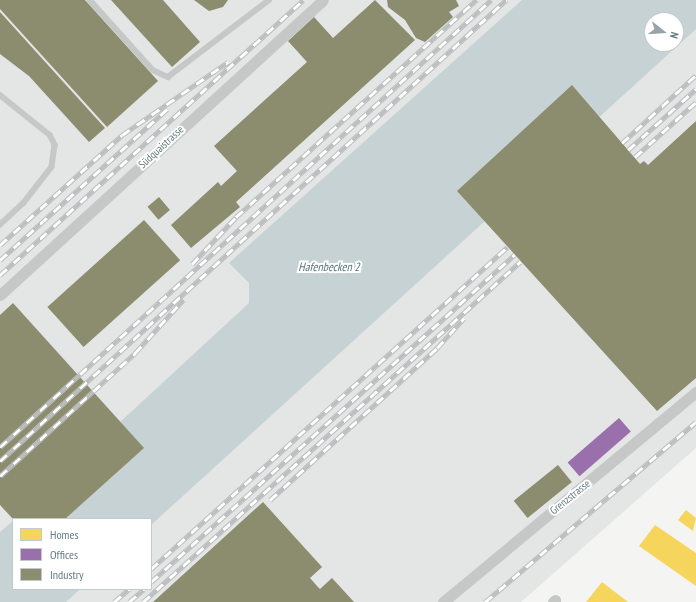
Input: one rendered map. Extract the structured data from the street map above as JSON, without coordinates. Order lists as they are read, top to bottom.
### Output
{
  "streets": {
    "street": ["Südquaistrasse", "Grenzstrasse"]
  },
  "water": ["Hafenbecken 2"],
  "legend": ["Homes", "Offices", "Industry"],
  "north": "right"
}
